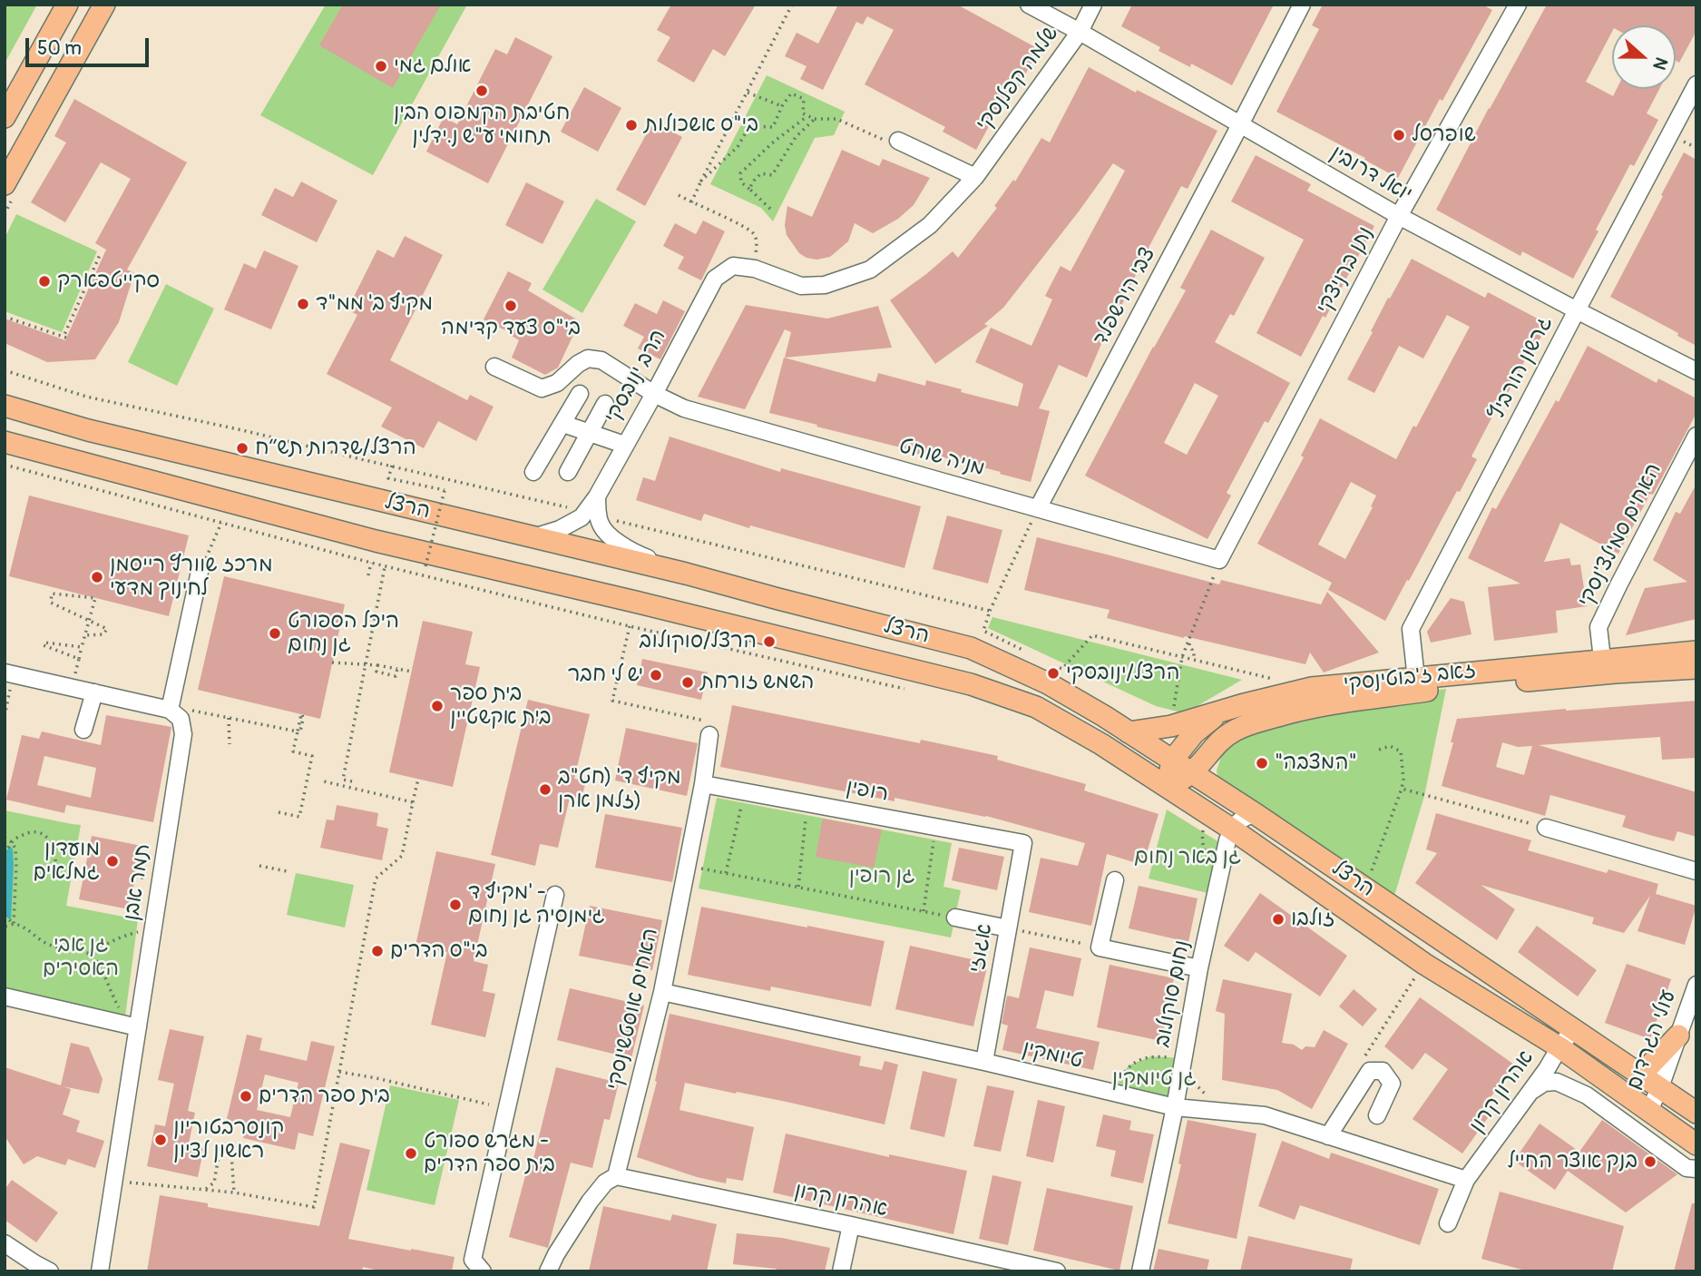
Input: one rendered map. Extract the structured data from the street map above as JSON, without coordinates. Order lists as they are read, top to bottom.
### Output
{
  "streets": {
    "main road": ["הרצל", "זאב ז'בוטינסקי"],
    "street": [
      "שלמה קפלנסקי",
      "יואל דרובין",
      "נתן ברניצקי",
      "צבי הירשפלד",
      "גרשון הורביץ",
      "הרב ינובסקי",
      "מניה שוחט",
      "האחים סמילצ'נסקי",
      "רופין",
      "תמר אבן",
      "אגוזי",
      "נחום סוקולוב",
      "האחים אוסטשינסקי",
      "עולי הגרדום",
      "טיומקין",
      "אהרון קרון"
    ]
  },
  "crossings": [
    ["שלמה קפלנסקי", "יואל דרובין"],
    ["שלמה קפלנסקי", "הרב ינובסקי"],
    ["יואל דרובין", "נתן ברניצקי"],
    ["יואל דרובין", "צבי הירשפלד"],
    ["יואל דרובין", "גרשון הורביץ"],
    ["נתן ברניצקי", "מניה שוחט"],
    ["צבי הירשפלד", "מניה שוחט"],
    ["גרשון הורביץ", "זאב ז'בוטינסקי"],
    ["הרב ינובסקי", "מניה שוחט"],
    ["הרב ינובסקי", "הרצל"],
    ["הרצל", "זאב ז'בוטינסקי"],
    ["הרצל", "נחום סוקולוב"],
    ["הרצל", "עולי הגרדום"],
    ["הרצל", "אהרון קרון"],
    ["האחים סמילצ'נסקי", "זאב ז'בוטינסקי"],
    ["רופין", "אגוזי"],
    ["רופין", "האחים אוסטשינסקי"],
    ["אגוזי", "טיומקין"],
    ["נחום סוקולוב", "טיומקין"],
    ["האחים אוסטשינסקי", "טיומקין"],
    ["האחים אוסטשינסקי", "אהרון קרון"],
    ["טיומקין", "אהרון קרון"]
  ],
  "parks": [
    "גן באר נחום",
    "גן רופין",
    "גן אבי האסירים",
    "גן טיומקין"
  ],
  "places": [
    "אולם גמי",
    "חטיבת הקמפוס הבין תחומי ע\"ש נ.ידלין",
    "בי\"ס אשכולות",
    "שופרסל",
    "סקייטפארק",
    "מקיף ב' ממ\"ד",
    "בי\"ס צעד קדימה",
    "הרצל/שדרות תש״ח",
    "מרכז שוורץ רייסמן לחינוך מדעי",
    "היכל הספורט גן נחום",
    "הרצל/סוקולוב",
    "הרצל/ינובסקי",
    "יש לי חבר",
    "השמש זורחת",
    "בית ספר בית אקשטיין",
    "\"המצבה\"",
    "מקיף ד' (חט\"ב זלמן ארן)",
    "מועדון גמלאים",
    "מקיף ד' - גימנסיה גן נחום",
    "זולבו",
    "בי\"ס הדרים",
    "בית ספר הדרים",
    "קונסרבטוריון ראשון לציון",
    "מגרש ספורט - בית ספר הדרים",
    "בנק אוצר החייל"
  ],
  "scale_bar": "50 m",
  "north": "right"
}
